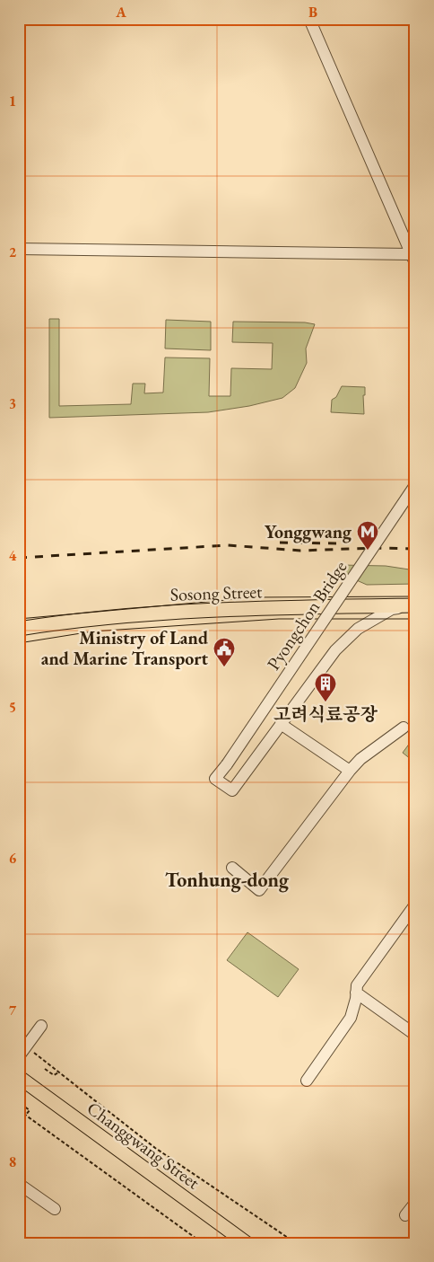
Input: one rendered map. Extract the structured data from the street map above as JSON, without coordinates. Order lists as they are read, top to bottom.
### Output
{
  "streets": {
    "main road": ["Sosong Street", "Changgwang Street"],
    "street": ["Pyongchon Bridge"]
  },
  "districts": ["Tonhung-dong"],
  "places": {
    "metro station": ["Yonggwang"],
    "public building": ["Ministry of Land and Marine Transport"],
    "building": ["고려식료공장"]
  },
  "grid": {
    "columns": ["A", "B"],
    "rows": [
      "1",
      "2",
      "3",
      "4",
      "5",
      "6",
      "7",
      "8"
    ]
  }
}
